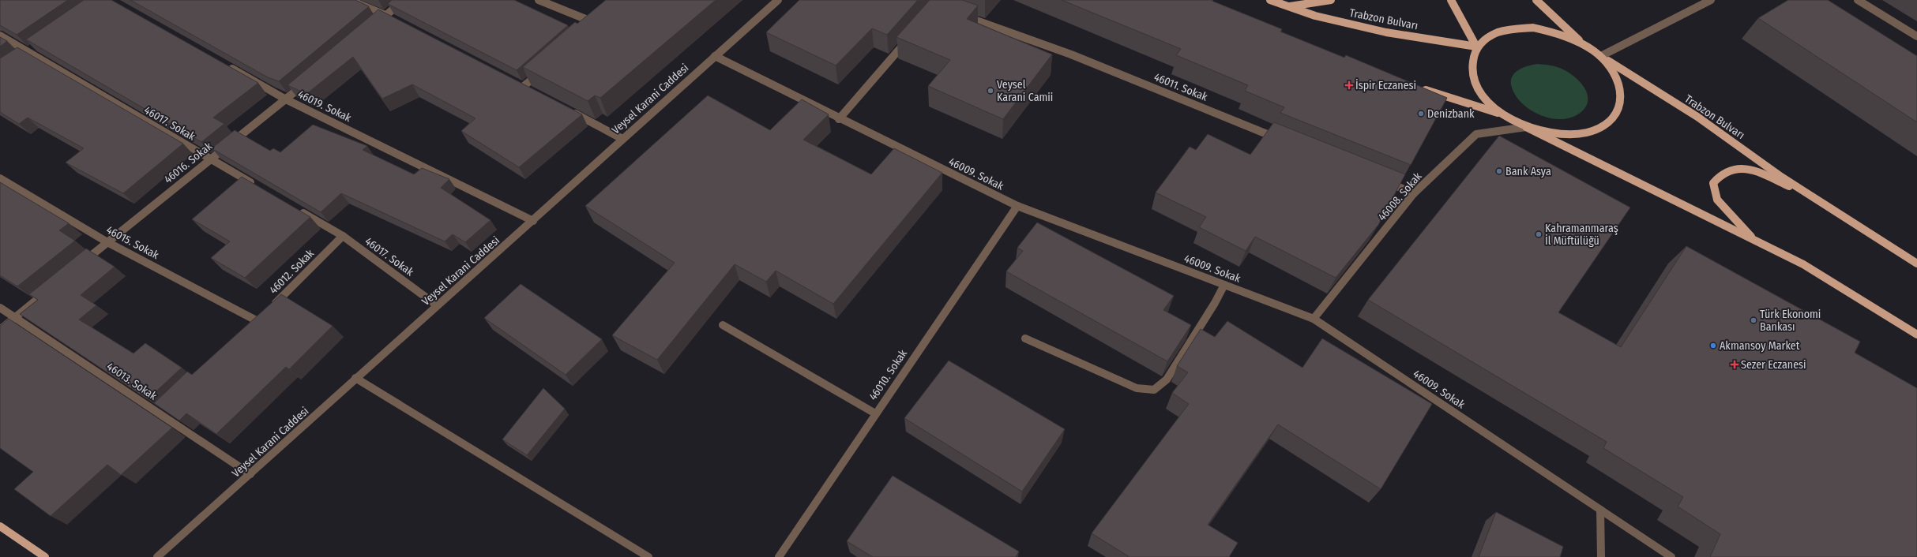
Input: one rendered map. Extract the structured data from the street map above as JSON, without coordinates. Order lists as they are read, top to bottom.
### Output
{
  "streets": {
    "main road": ["Trabzon Bulvarı"],
    "street": [
      "46011. Sokak",
      "Veysel Karani Caddesi",
      "46019. Sokak",
      "46017. Sokak",
      "46016. Sokak",
      "46009. Sokak",
      "46008. Sokak",
      "46015. Sokak",
      "46012. Sokak",
      "46010. Sokak",
      "46013. Sokak"
    ]
  },
  "crossings": [
    ["Trabzon Bulvarı", "46008. Sokak"],
    ["Veysel Karani Caddesi", "46019. Sokak"],
    ["Veysel Karani Caddesi", "46017. Sokak"],
    ["Veysel Karani Caddesi", "46009. Sokak"],
    ["Veysel Karani Caddesi", "46013. Sokak"],
    ["46019. Sokak", "46016. Sokak"],
    ["46017. Sokak", "46016. Sokak"],
    ["46017. Sokak", "46012. Sokak"],
    ["46016. Sokak", "46015. Sokak"],
    ["46009. Sokak", "46008. Sokak"],
    ["46009. Sokak", "46010. Sokak"]
  ],
  "places": {
    "health": ["İspir Eczanesi", "Sezer Eczanesi"],
    "other": [
      "Veysel Karani Camii",
      "Denizbank",
      "Bank Asya",
      "Kahramanmaraş İl Müftülüğü",
      "Türk Ekonomi Bankası",
      "Akmansoy Market"
    ]
  }
}
